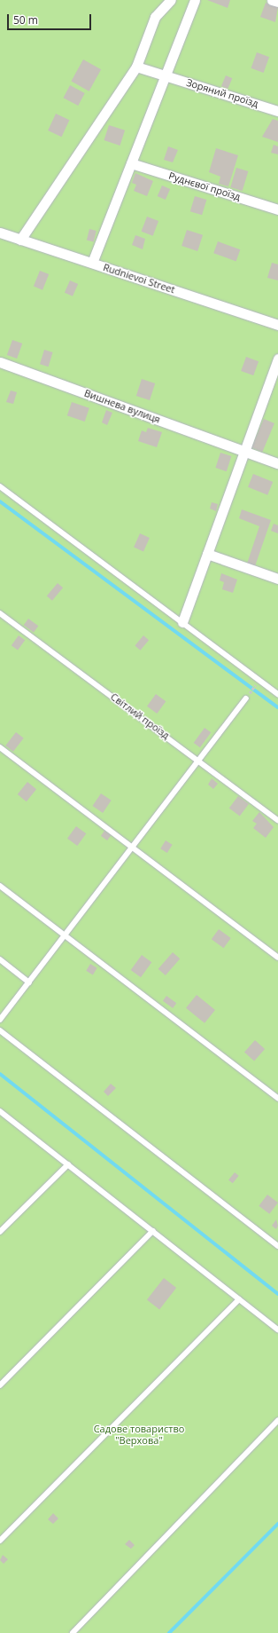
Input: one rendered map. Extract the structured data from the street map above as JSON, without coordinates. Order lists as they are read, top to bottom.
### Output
{
  "streets": {
    "street": [
      "Зоряний проїзд",
      "Руднєвої проїзд",
      "Rudnievoi Street",
      "Вишнева вулиця"
    ],
    "lane": ["Світлий проїзд"]
  },
  "parks": ["Садове товариство \"Верхова\""],
  "scale_bar": "50 m"
}
